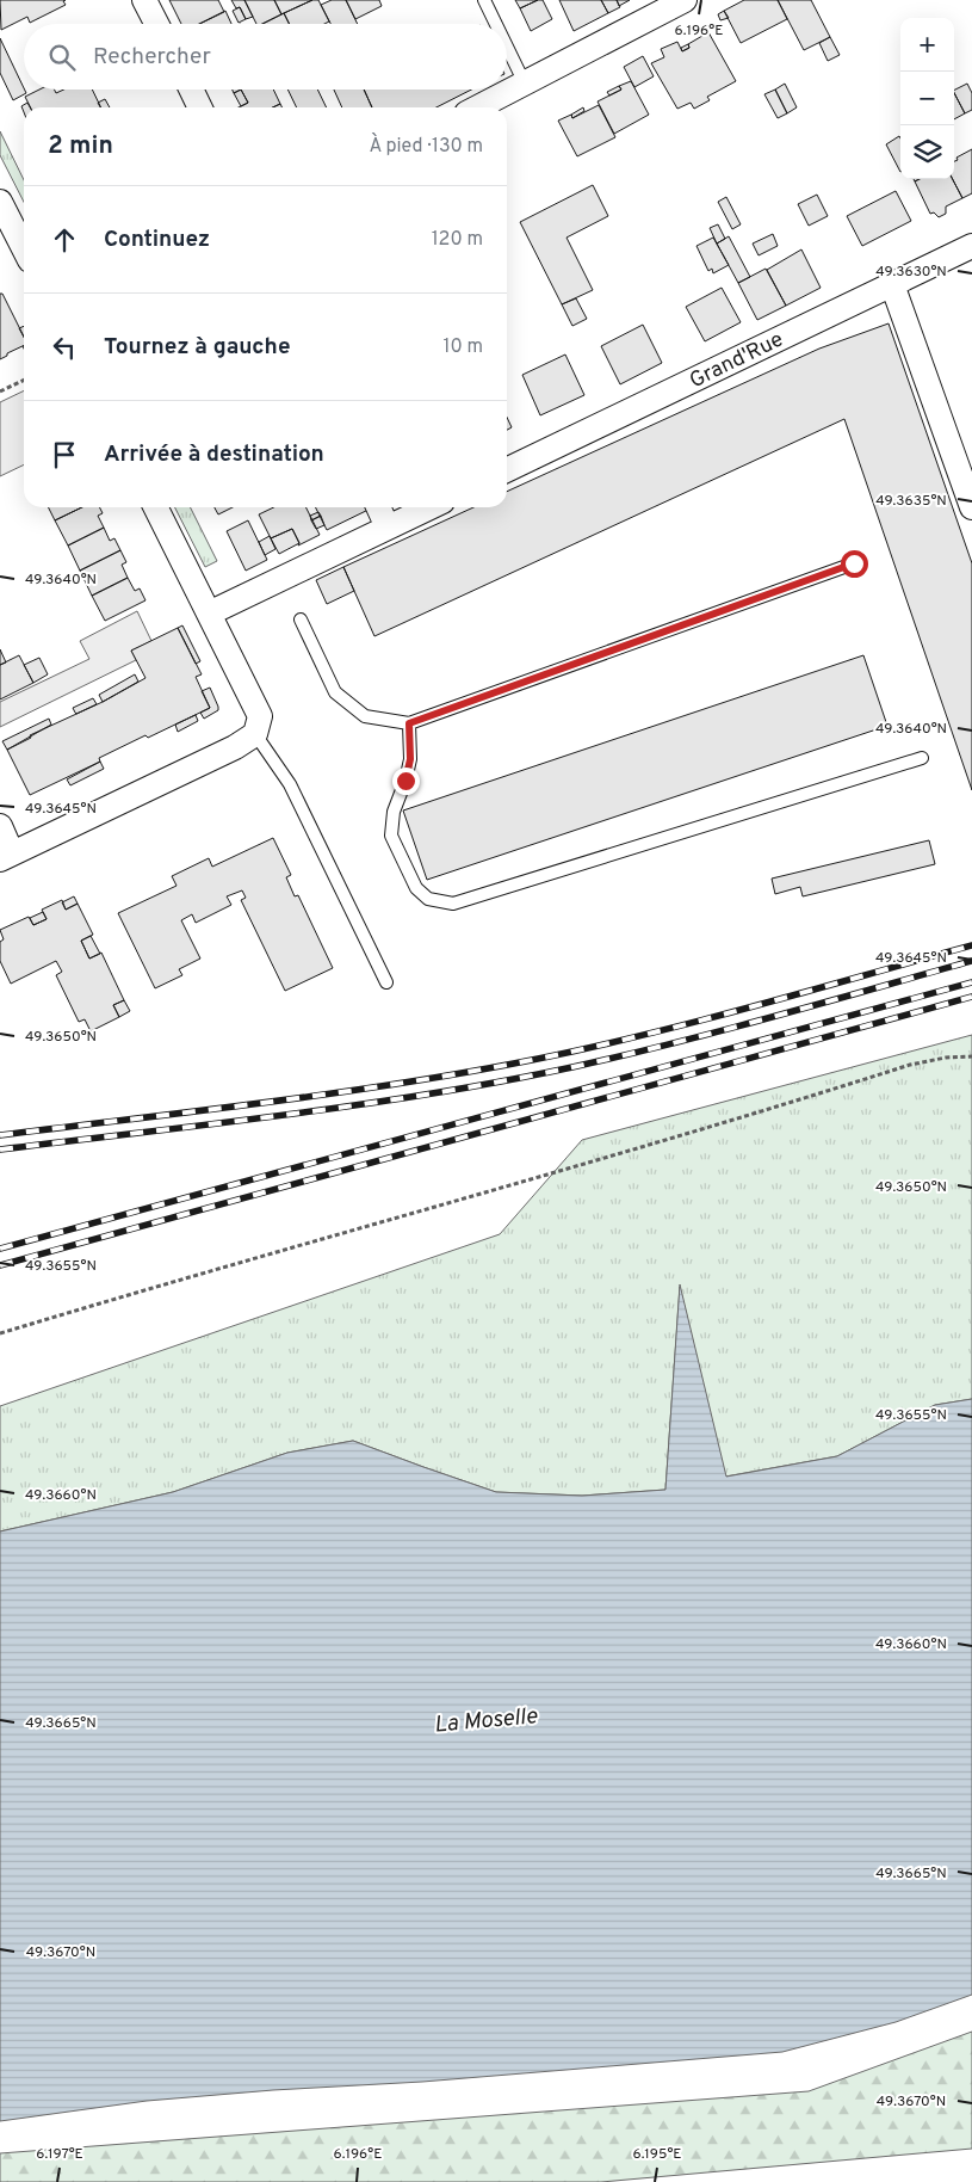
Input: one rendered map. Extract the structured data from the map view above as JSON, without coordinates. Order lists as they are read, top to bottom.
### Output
{
  "streets": {
    "street": ["Grand'Rue"]
  },
  "water": ["La Moselle"],
  "page": {
    "map_buttons": ["+", "−"],
    "search": "Rechercher",
    "heading": ["2 min", "À pied · 130 m"],
    "list": [
      ["Continuez", "120 m"],
      ["Tournez à gauche", "10 m"],
      "Arrivée à destination"
    ]
  },
  "coordinates": [
    "6.196°E",
    "49.3630°N",
    "49.3635°N",
    "49.3640°N",
    "49.3645°N",
    "49.3650°N",
    "49.3655°N",
    "49.3660°N",
    "49.3665°N",
    "49.3670°N",
    "6.197°E",
    "6.195°E"
  ]
}
